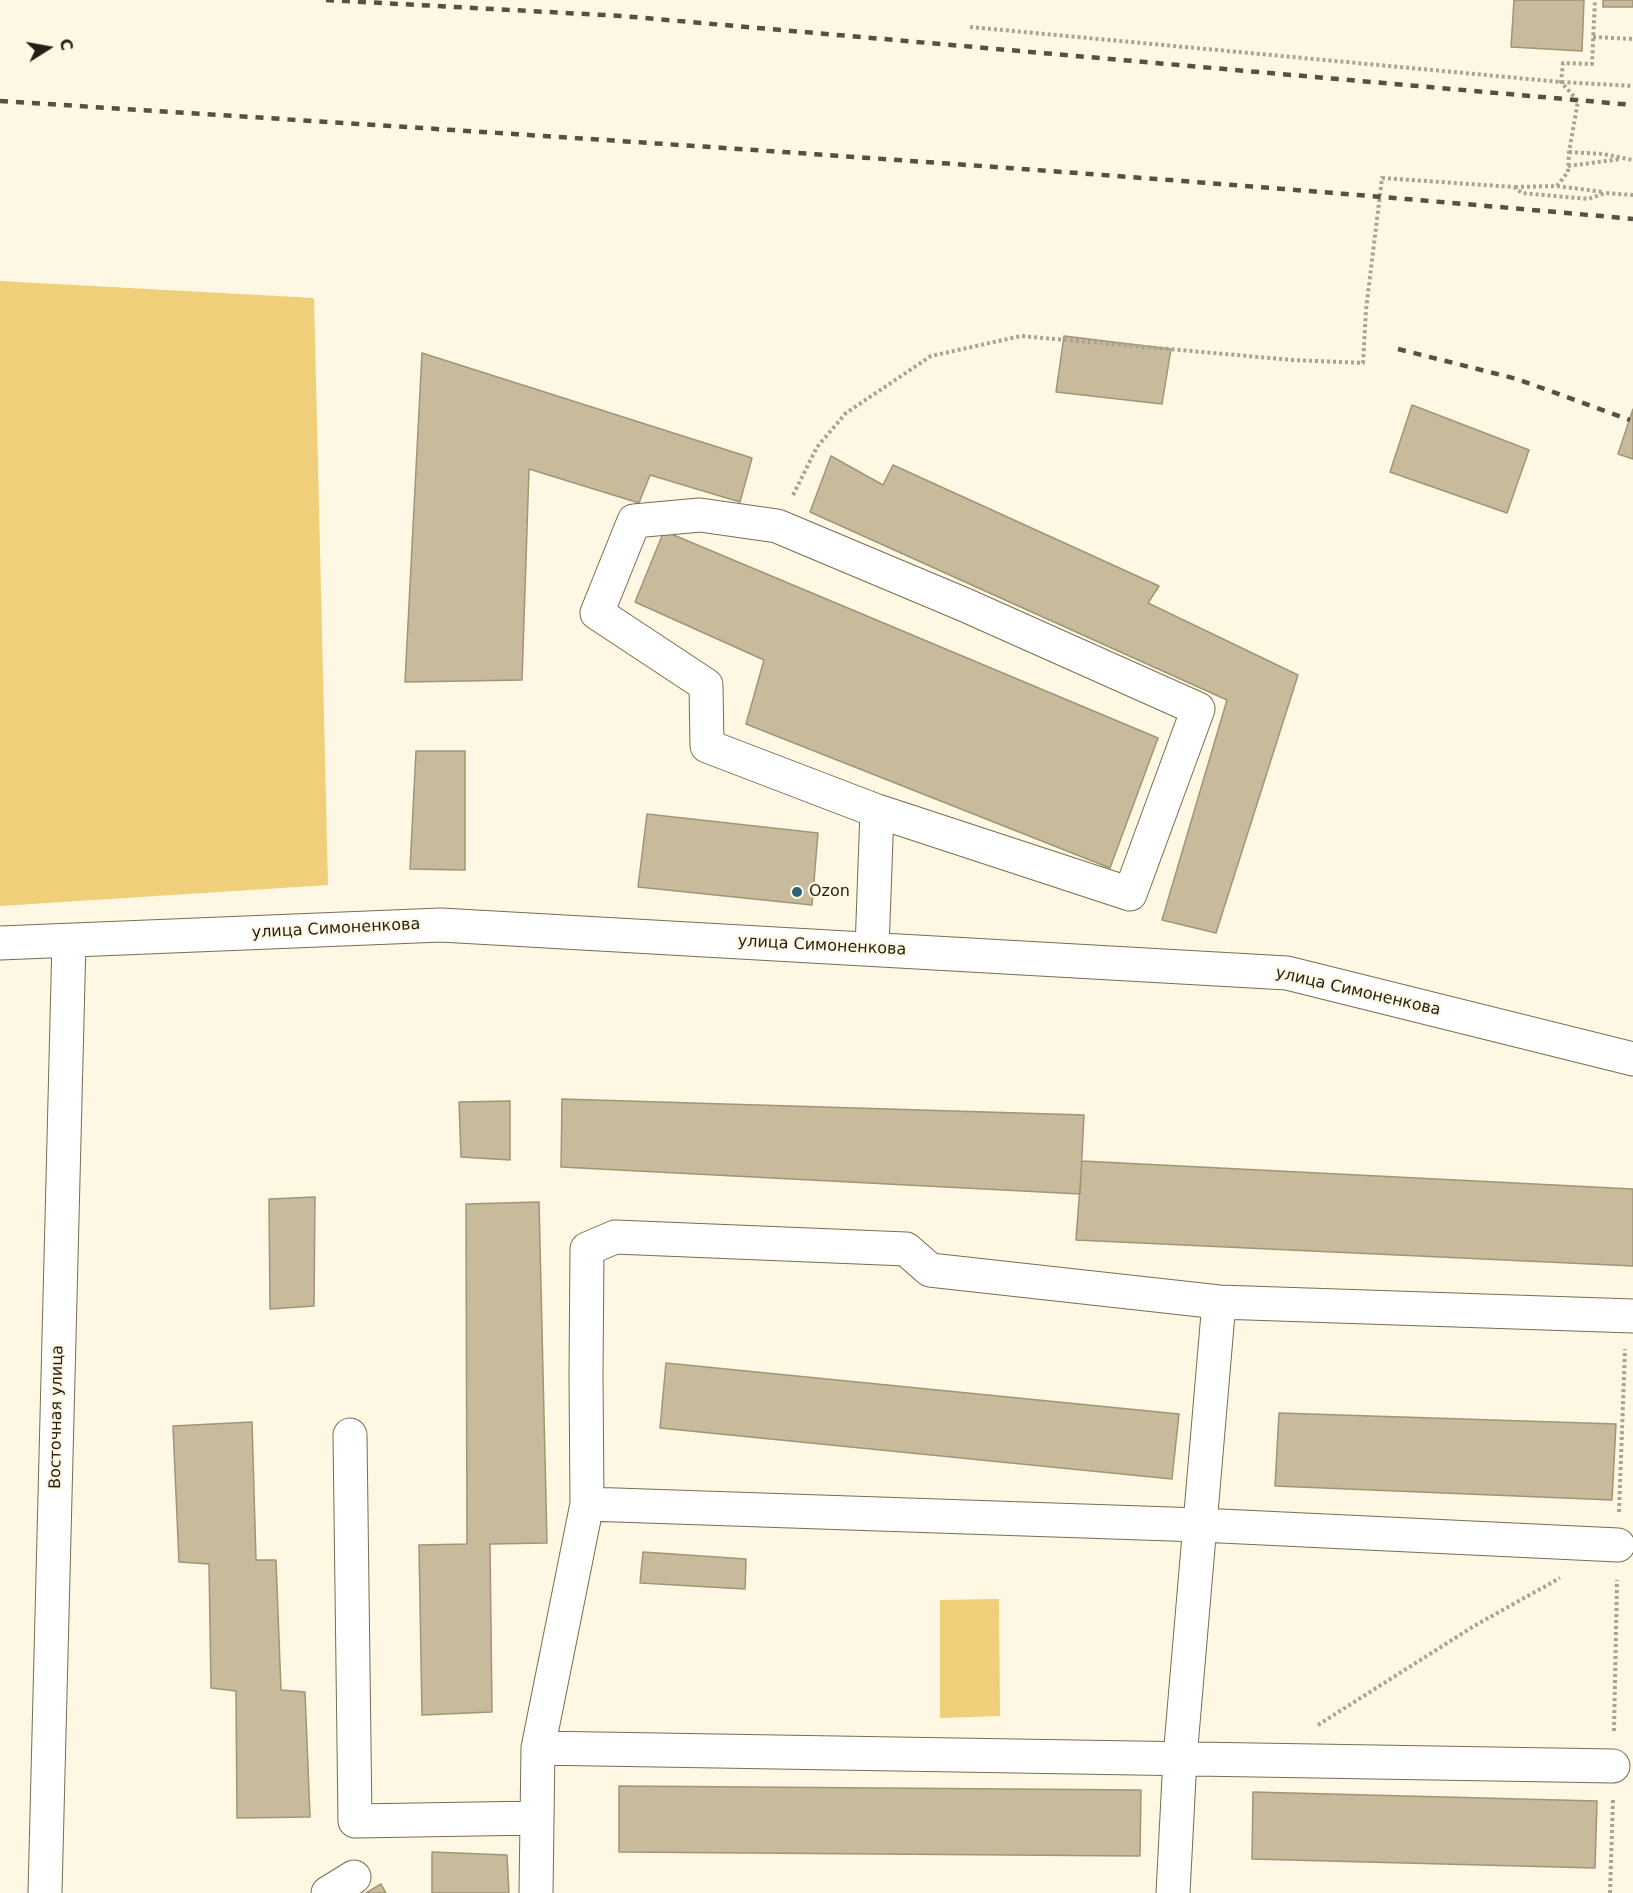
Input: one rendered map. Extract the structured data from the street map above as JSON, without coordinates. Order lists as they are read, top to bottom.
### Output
{
  "streets": {
    "street": ["улица Симоненкова", "Восточная улица"]
  },
  "crossings": [
    ["улица Симоненкова", "Восточная улица"]
  ],
  "places": ["Ozon"],
  "north": "right"
}
